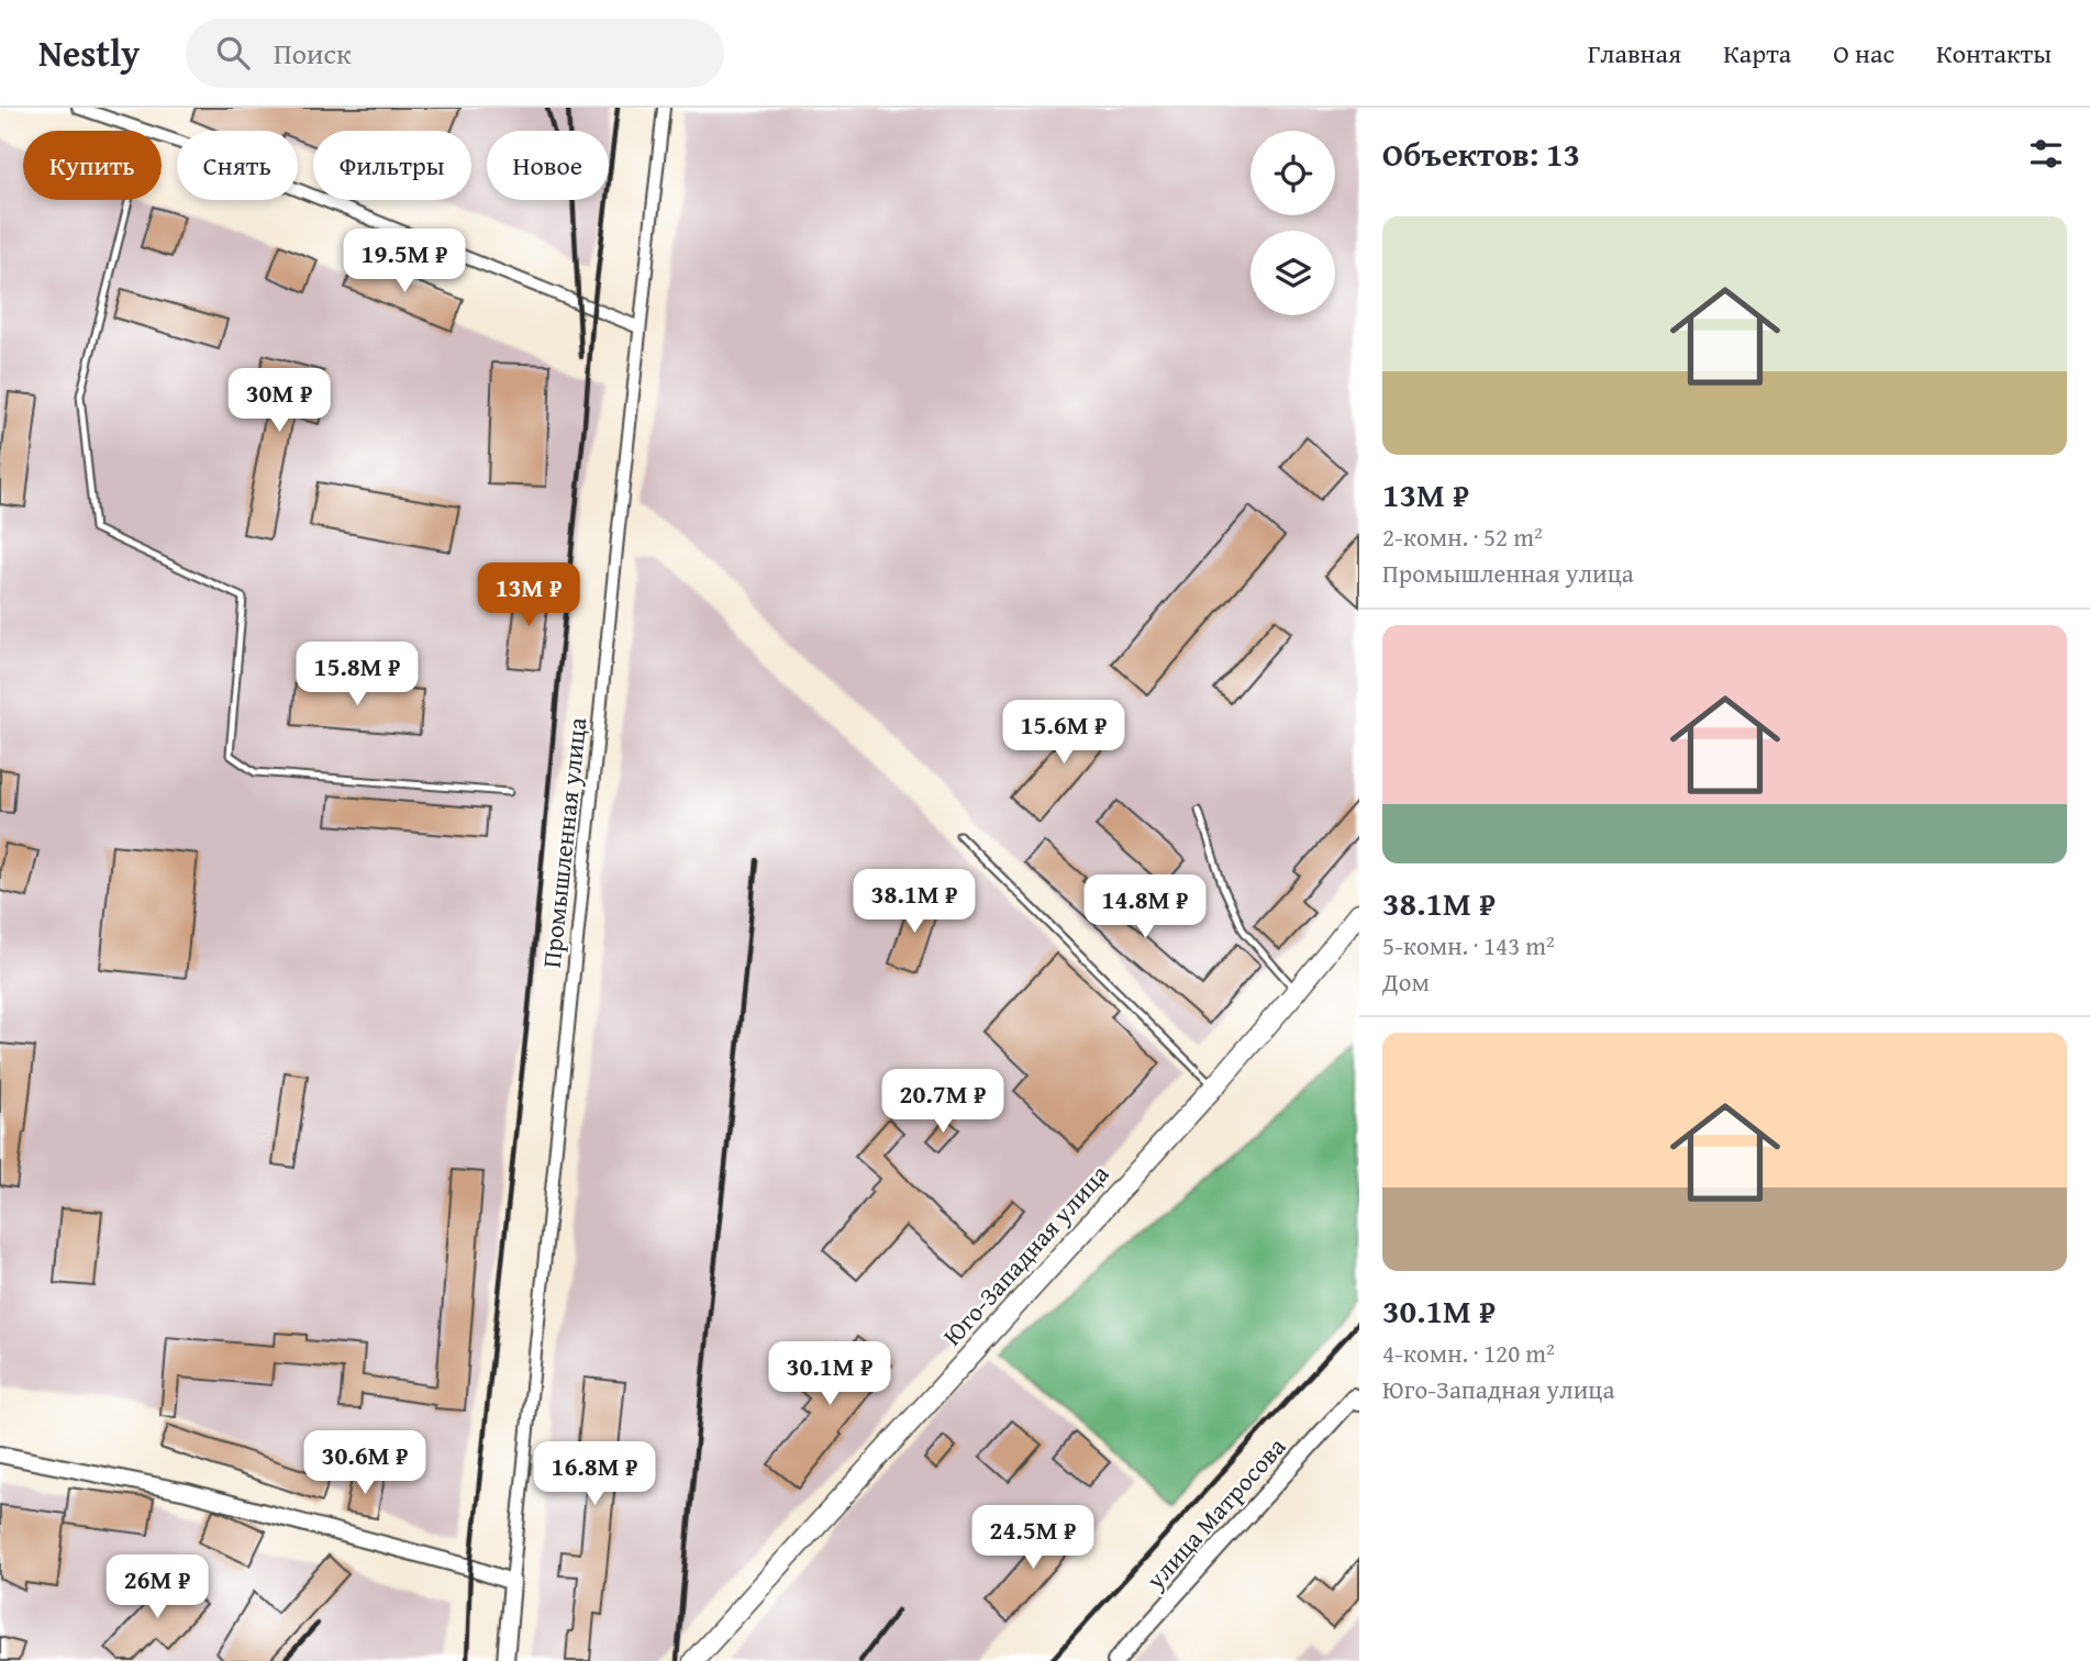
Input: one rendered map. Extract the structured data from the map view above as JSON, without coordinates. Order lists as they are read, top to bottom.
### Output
{
  "streets": {
    "main road": ["Юго-Западная улица"],
    "street": ["Промышленная улица", "улица Матросова"]
  },
  "page": {
    "header": "Nestly",
    "search": "Поиск",
    "nav": [
      "Главная",
      "Карта",
      "О нас",
      "Контакты"
    ],
    "heading": "Объектов: 13",
    "chip": [
      "Купить",
      "Снять",
      "Фильтры",
      "Новое"
    ],
    "list": [
      {
        "name": "13M ₽",
        "note": "2-комн. · 52 m² · Промышленная улица"
      },
      {
        "name": "38.1M ₽",
        "note": "5-комн. · 143 m² · Дом"
      },
      {
        "name": "30.1M ₽",
        "note": "4-комн. · 120 m² · Юго-Западная улица"
      }
    ],
    "price": [
      "19.5M ₽",
      "30M ₽",
      "13M ₽",
      "15.8M ₽",
      "15.6M ₽",
      "38.1M ₽",
      "14.8M ₽",
      "20.7M ₽",
      "30.1M ₽",
      "30.6M ₽",
      "16.8M ₽",
      "24.5M ₽",
      "26M ₽"
    ]
  }
}
